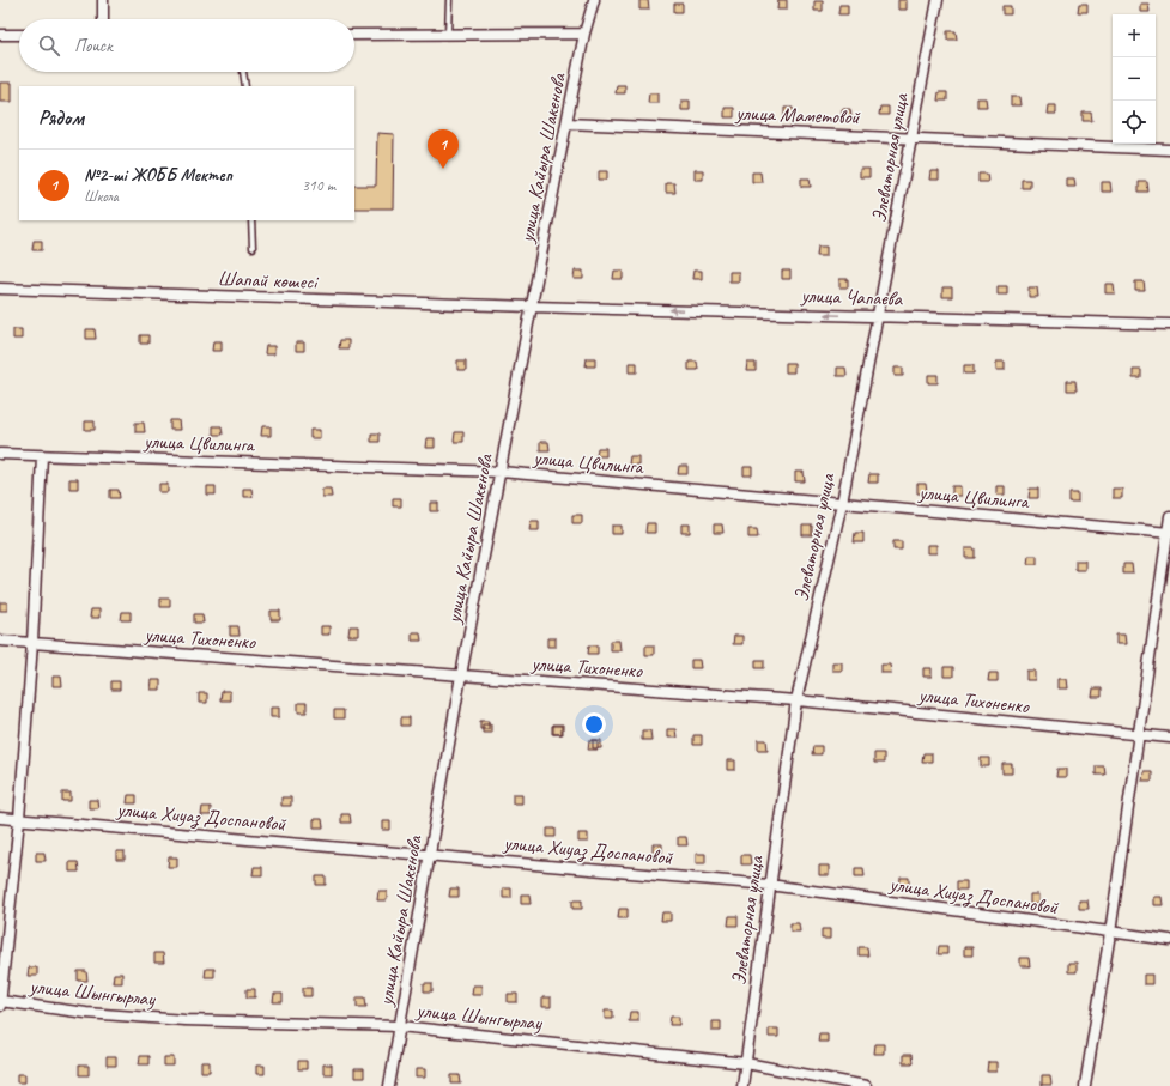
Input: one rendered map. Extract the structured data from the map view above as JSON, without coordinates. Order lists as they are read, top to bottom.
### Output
{
  "streets": {
    "street": [
      "улица Маметовой",
      "улица Кайыра Шакенова",
      "Элеваторная улица",
      "Шапай көшесі",
      "улица Чапаева",
      "улица Цвилинга",
      "улица Тихоненко",
      "улица Хиуаз Доспановой",
      "улица Шынгырлау"
    ]
  },
  "crossings": [
    ["улица Маметовой", "улица Кайыра Шакенова"],
    ["улица Маметовой", "Элеваторная улица"],
    ["улица Кайыра Шакенова", "Шапай көшесі"],
    ["улица Кайыра Шакенова", "улица Чапаева"],
    ["улица Кайыра Шакенова", "улица Цвилинга"],
    ["улица Кайыра Шакенова", "улица Тихоненко"],
    ["улица Кайыра Шакенова", "улица Хиуаз Доспановой"],
    ["улица Кайыра Шакенова", "улица Шынгырлау"],
    ["Элеваторная улица", "улица Чапаева"],
    ["Элеваторная улица", "улица Цвилинга"],
    ["Элеваторная улица", "улица Тихоненко"],
    ["Элеваторная улица", "улица Хиуаз Доспановой"],
    ["Элеваторная улица", "улица Шынгырлау"],
    ["Шапай көшесі", "улица Чапаева"]
  ],
  "one_way": ["улица Чапаева"],
  "page": {
    "map_buttons": ["+", "−"],
    "search": "Поиск",
    "heading": "Рядом",
    "pins": "1",
    "list": [
      {
        "mark": "1",
        "name": "№2-ші ЖОББ Мектеп",
        "note": "Школа",
        "value": "310 m"
      }
    ]
  }
}
